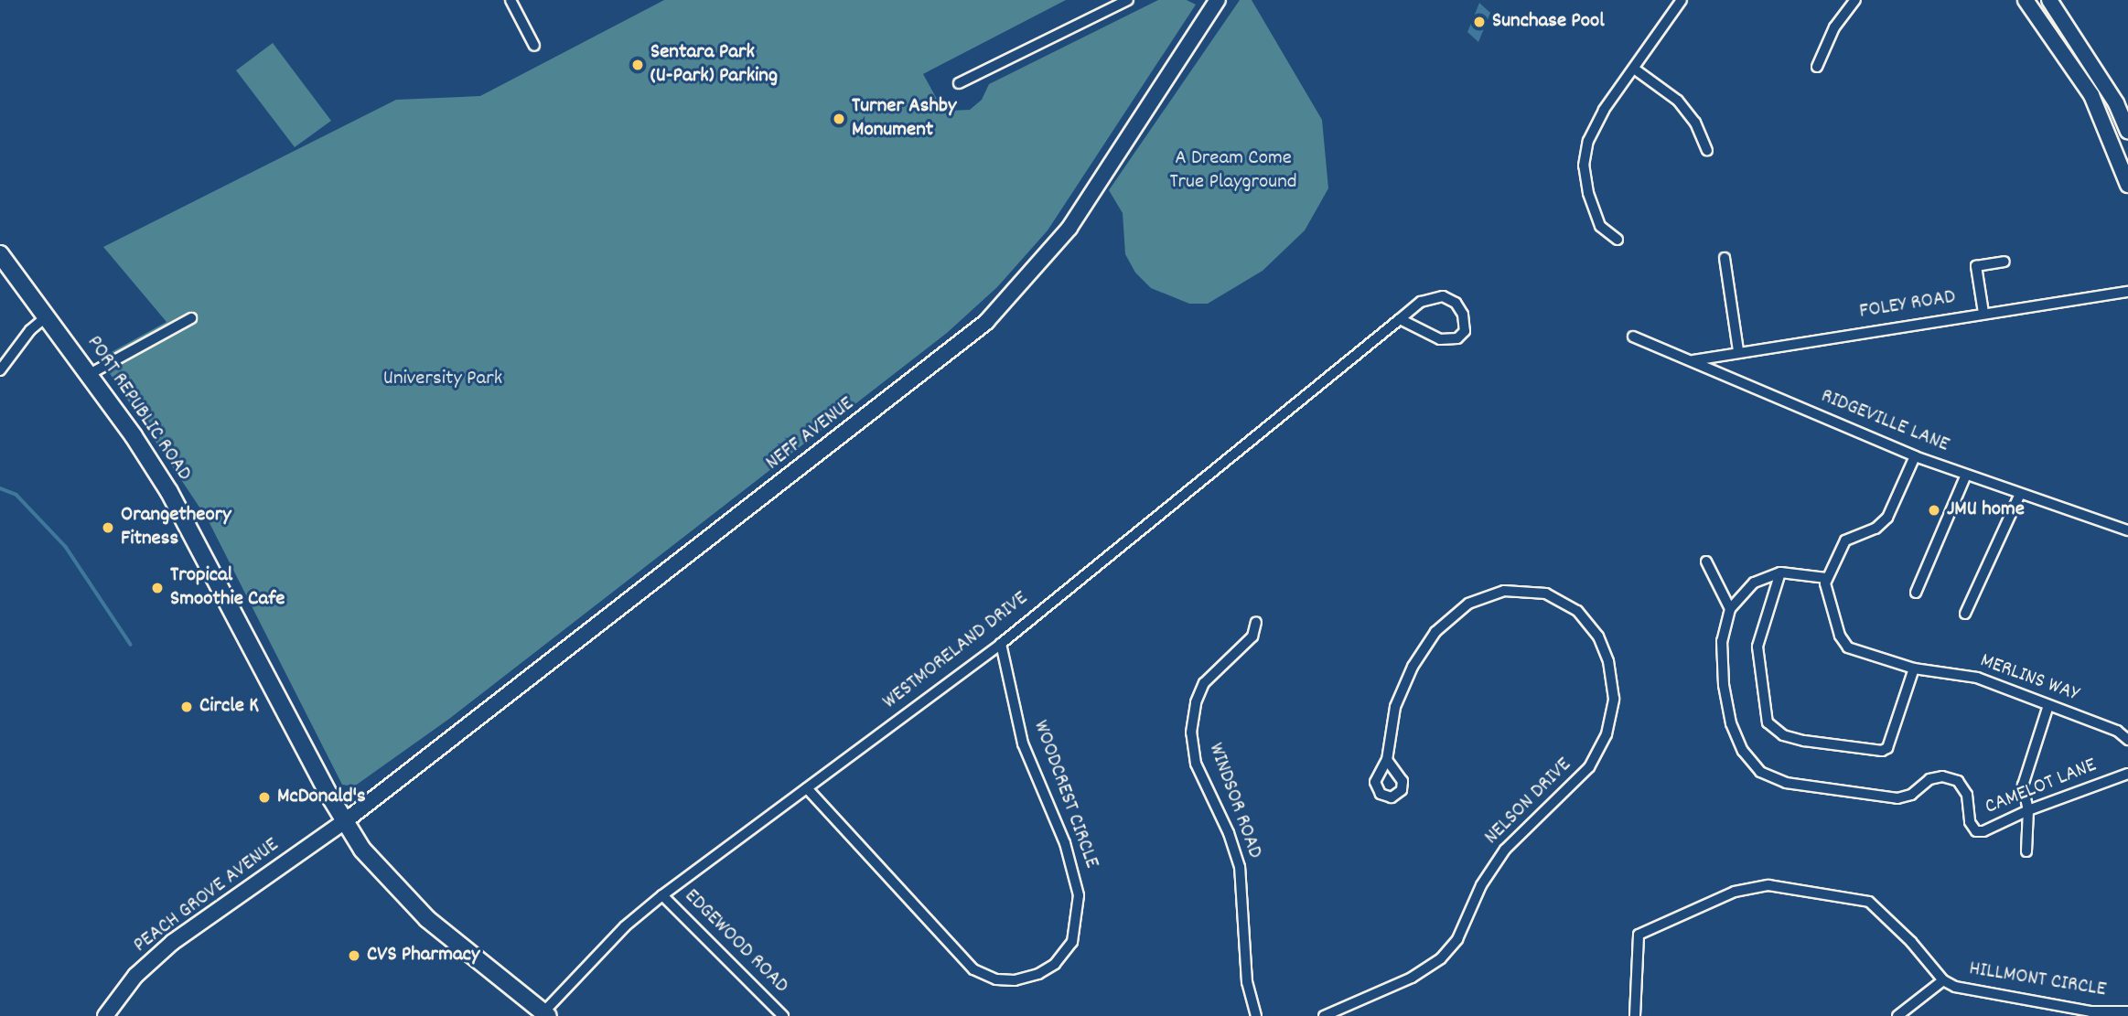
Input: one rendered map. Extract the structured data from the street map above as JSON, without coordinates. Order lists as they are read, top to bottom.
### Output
{
  "streets": {
    "main road": ["PORT REPUBLIC ROAD", "NEFF AVENUE", "PEACH GROVE AVENUE"],
    "street": [
      "FOLEY ROAD",
      "RIDGEVILLE LANE",
      "WESTMORELAND DRIVE",
      "MERLINS WAY",
      "CAMELOT LANE",
      "WOODCREST CIRCLE",
      "WINDSOR ROAD",
      "NELSON DRIVE",
      "EDGEWOOD ROAD",
      "HILLMONT CIRCLE"
    ]
  },
  "crossings": [
    ["FOLEY ROAD", "RIDGEVILLE LANE"],
    ["PORT REPUBLIC ROAD", "NEFF AVENUE"],
    ["PORT REPUBLIC ROAD", "WESTMORELAND DRIVE"],
    ["PORT REPUBLIC ROAD", "PEACH GROVE AVENUE"],
    ["NEFF AVENUE", "PEACH GROVE AVENUE"],
    ["WESTMORELAND DRIVE", "WOODCREST CIRCLE"],
    ["WESTMORELAND DRIVE", "EDGEWOOD ROAD"]
  ],
  "parks": ["A Dream Come True Playground", "University Park"],
  "places": [
    "Sunchase Pool",
    "Sentara Park (U-Park) Parking",
    "Turner Ashby Monument",
    "JMU home",
    "Orangetheory Fitness",
    "Tropical Smoothie Cafe",
    "Circle K",
    "McDonald's",
    "CVS Pharmacy"
  ]
}
